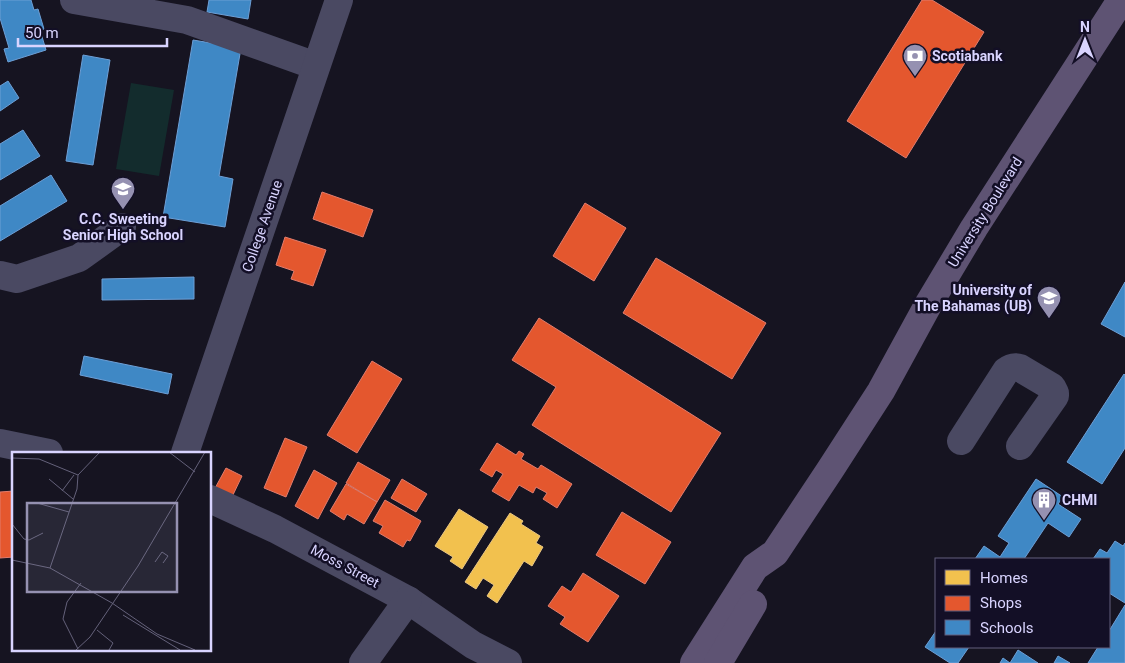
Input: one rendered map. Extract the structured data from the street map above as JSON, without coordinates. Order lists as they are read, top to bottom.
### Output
{
  "streets": {
    "main road": ["University Boulevard"],
    "street": ["College Avenue", "Moss Street"]
  },
  "places": {
    "bank": ["Scotiabank"],
    "school or university": ["C.C. Sweeting Senior High School", "University of The Bahamas (UB)"],
    "building": ["CHMI"]
  },
  "legend": ["Homes", "Shops", "Schools"],
  "scale_bar": "50 m",
  "north": "top"
}
